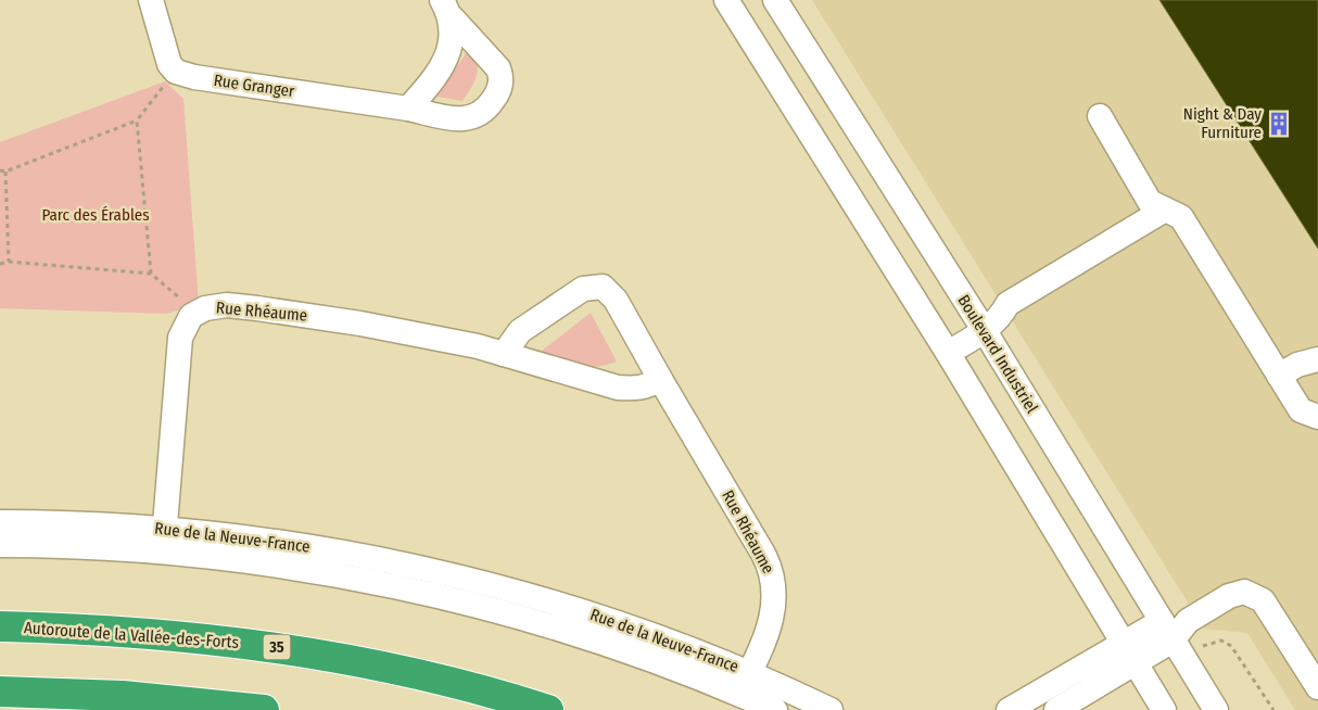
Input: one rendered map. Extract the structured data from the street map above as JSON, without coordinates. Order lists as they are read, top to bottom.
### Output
{
  "streets": {
    "highway": ["Autoroute de la Vallée-des-Forts", "35"],
    "street": [
      "Rue Granger",
      "Rue Rhéaume",
      "Boulevard Industriel",
      "Rue de la Neuve-France"
    ]
  },
  "crossings": [
    ["Rue Rhéaume", "Rue de la Neuve-France"]
  ],
  "parks": ["Parc des Érables"],
  "places": {
    "building": ["Night & Day Furniture"]
  }
}
